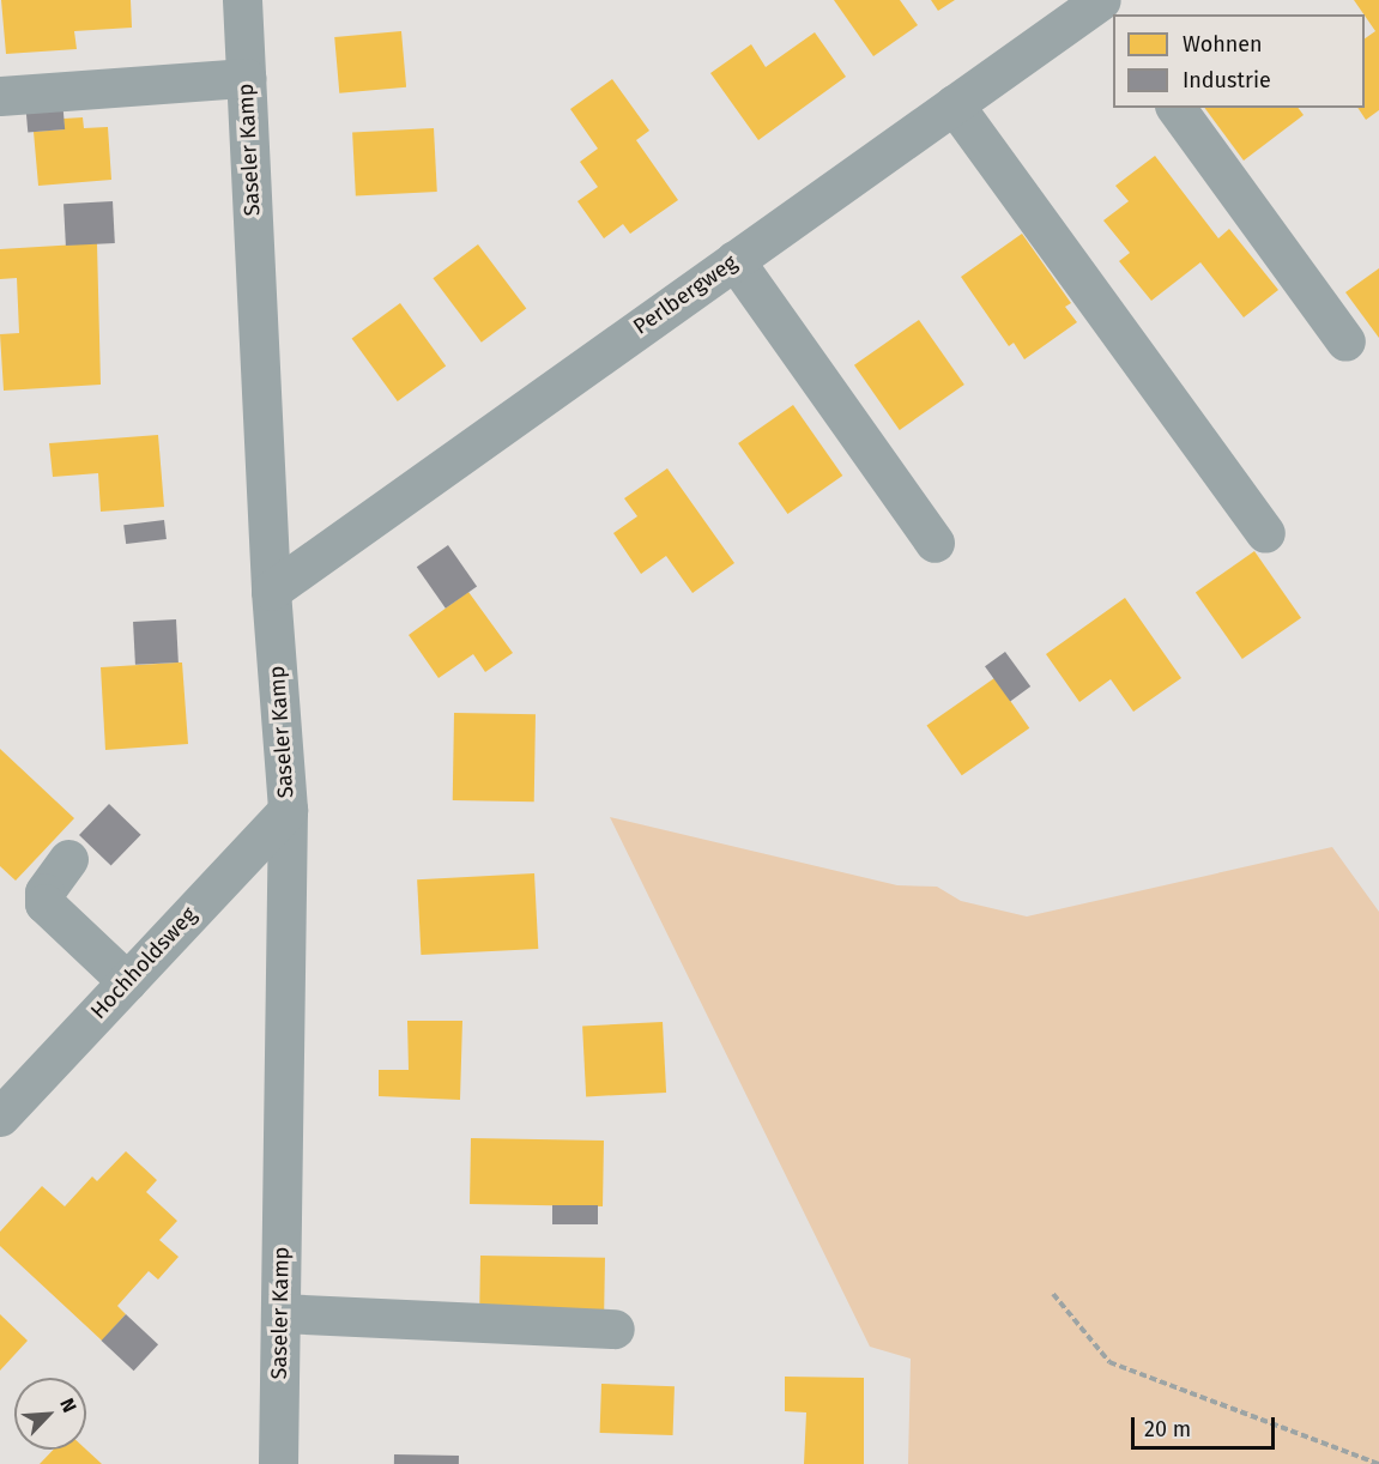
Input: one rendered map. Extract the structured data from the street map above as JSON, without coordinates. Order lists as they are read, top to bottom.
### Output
{
  "streets": {
    "street": ["Saseler Kamp", "Perlbergweg", "Hochholdsweg"]
  },
  "crossings": [
    ["Saseler Kamp", "Perlbergweg"],
    ["Saseler Kamp", "Hochholdsweg"]
  ],
  "legend": ["Wohnen", "Industrie"],
  "scale_bar": "20 m",
  "north": "top right"
}
